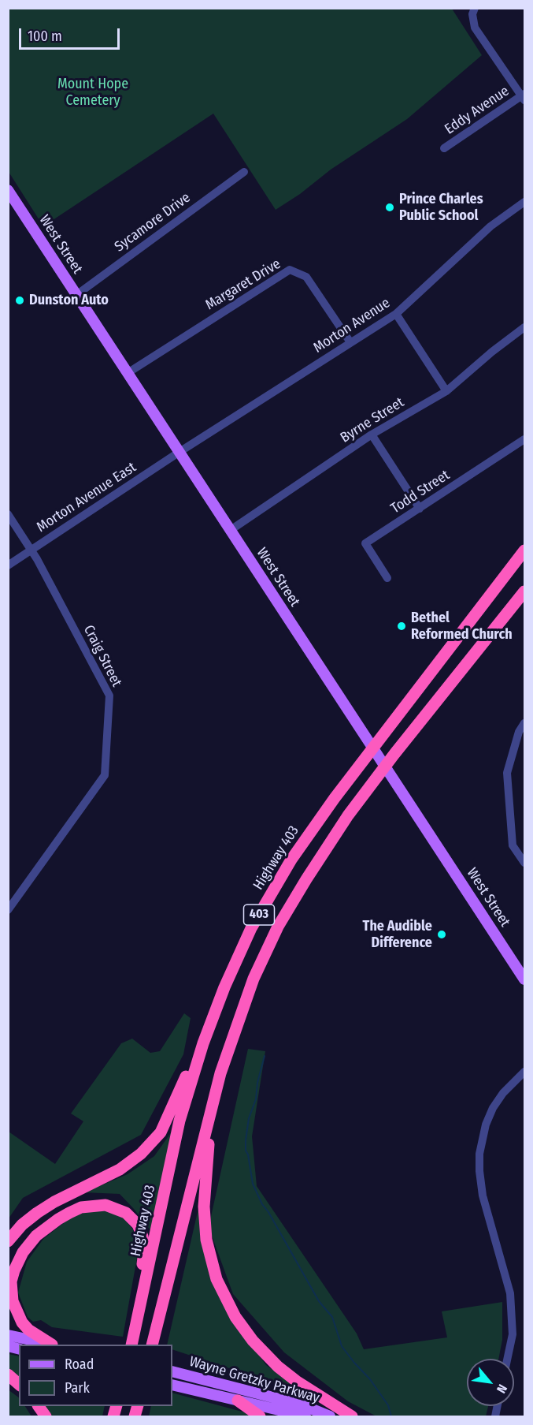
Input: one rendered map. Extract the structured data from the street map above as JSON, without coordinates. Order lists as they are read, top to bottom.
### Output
{
  "streets": {
    "highway": ["Highway 403", "403"],
    "main road": ["West Street", "Wayne Gretzky Parkway"],
    "street": [
      "Eddy Avenue",
      "Sycamore Drive",
      "Margaret Drive",
      "Morton Avenue",
      "Byrne Street",
      "Todd Street",
      "Morton Avenue East",
      "Craig Street"
    ]
  },
  "crossings": [
    ["Sycamore Drive", "West Street"],
    ["West Street", "Margaret Drive"],
    ["West Street", "Morton Avenue"],
    ["West Street", "Byrne Street"],
    ["West Street", "Morton Avenue East"],
    ["Margaret Drive", "Morton Avenue"],
    ["Morton Avenue", "Morton Avenue East"],
    ["Morton Avenue East", "Craig Street"]
  ],
  "parks": ["Mount Hope Cemetery"],
  "places": [
    "Prince Charles Public School",
    "Dunston Auto",
    "Bethel Reformed Church",
    "The Audible Difference"
  ],
  "legend": ["Road", "Park"],
  "scale_bar": "100 m",
  "north": "bottom right"
}
